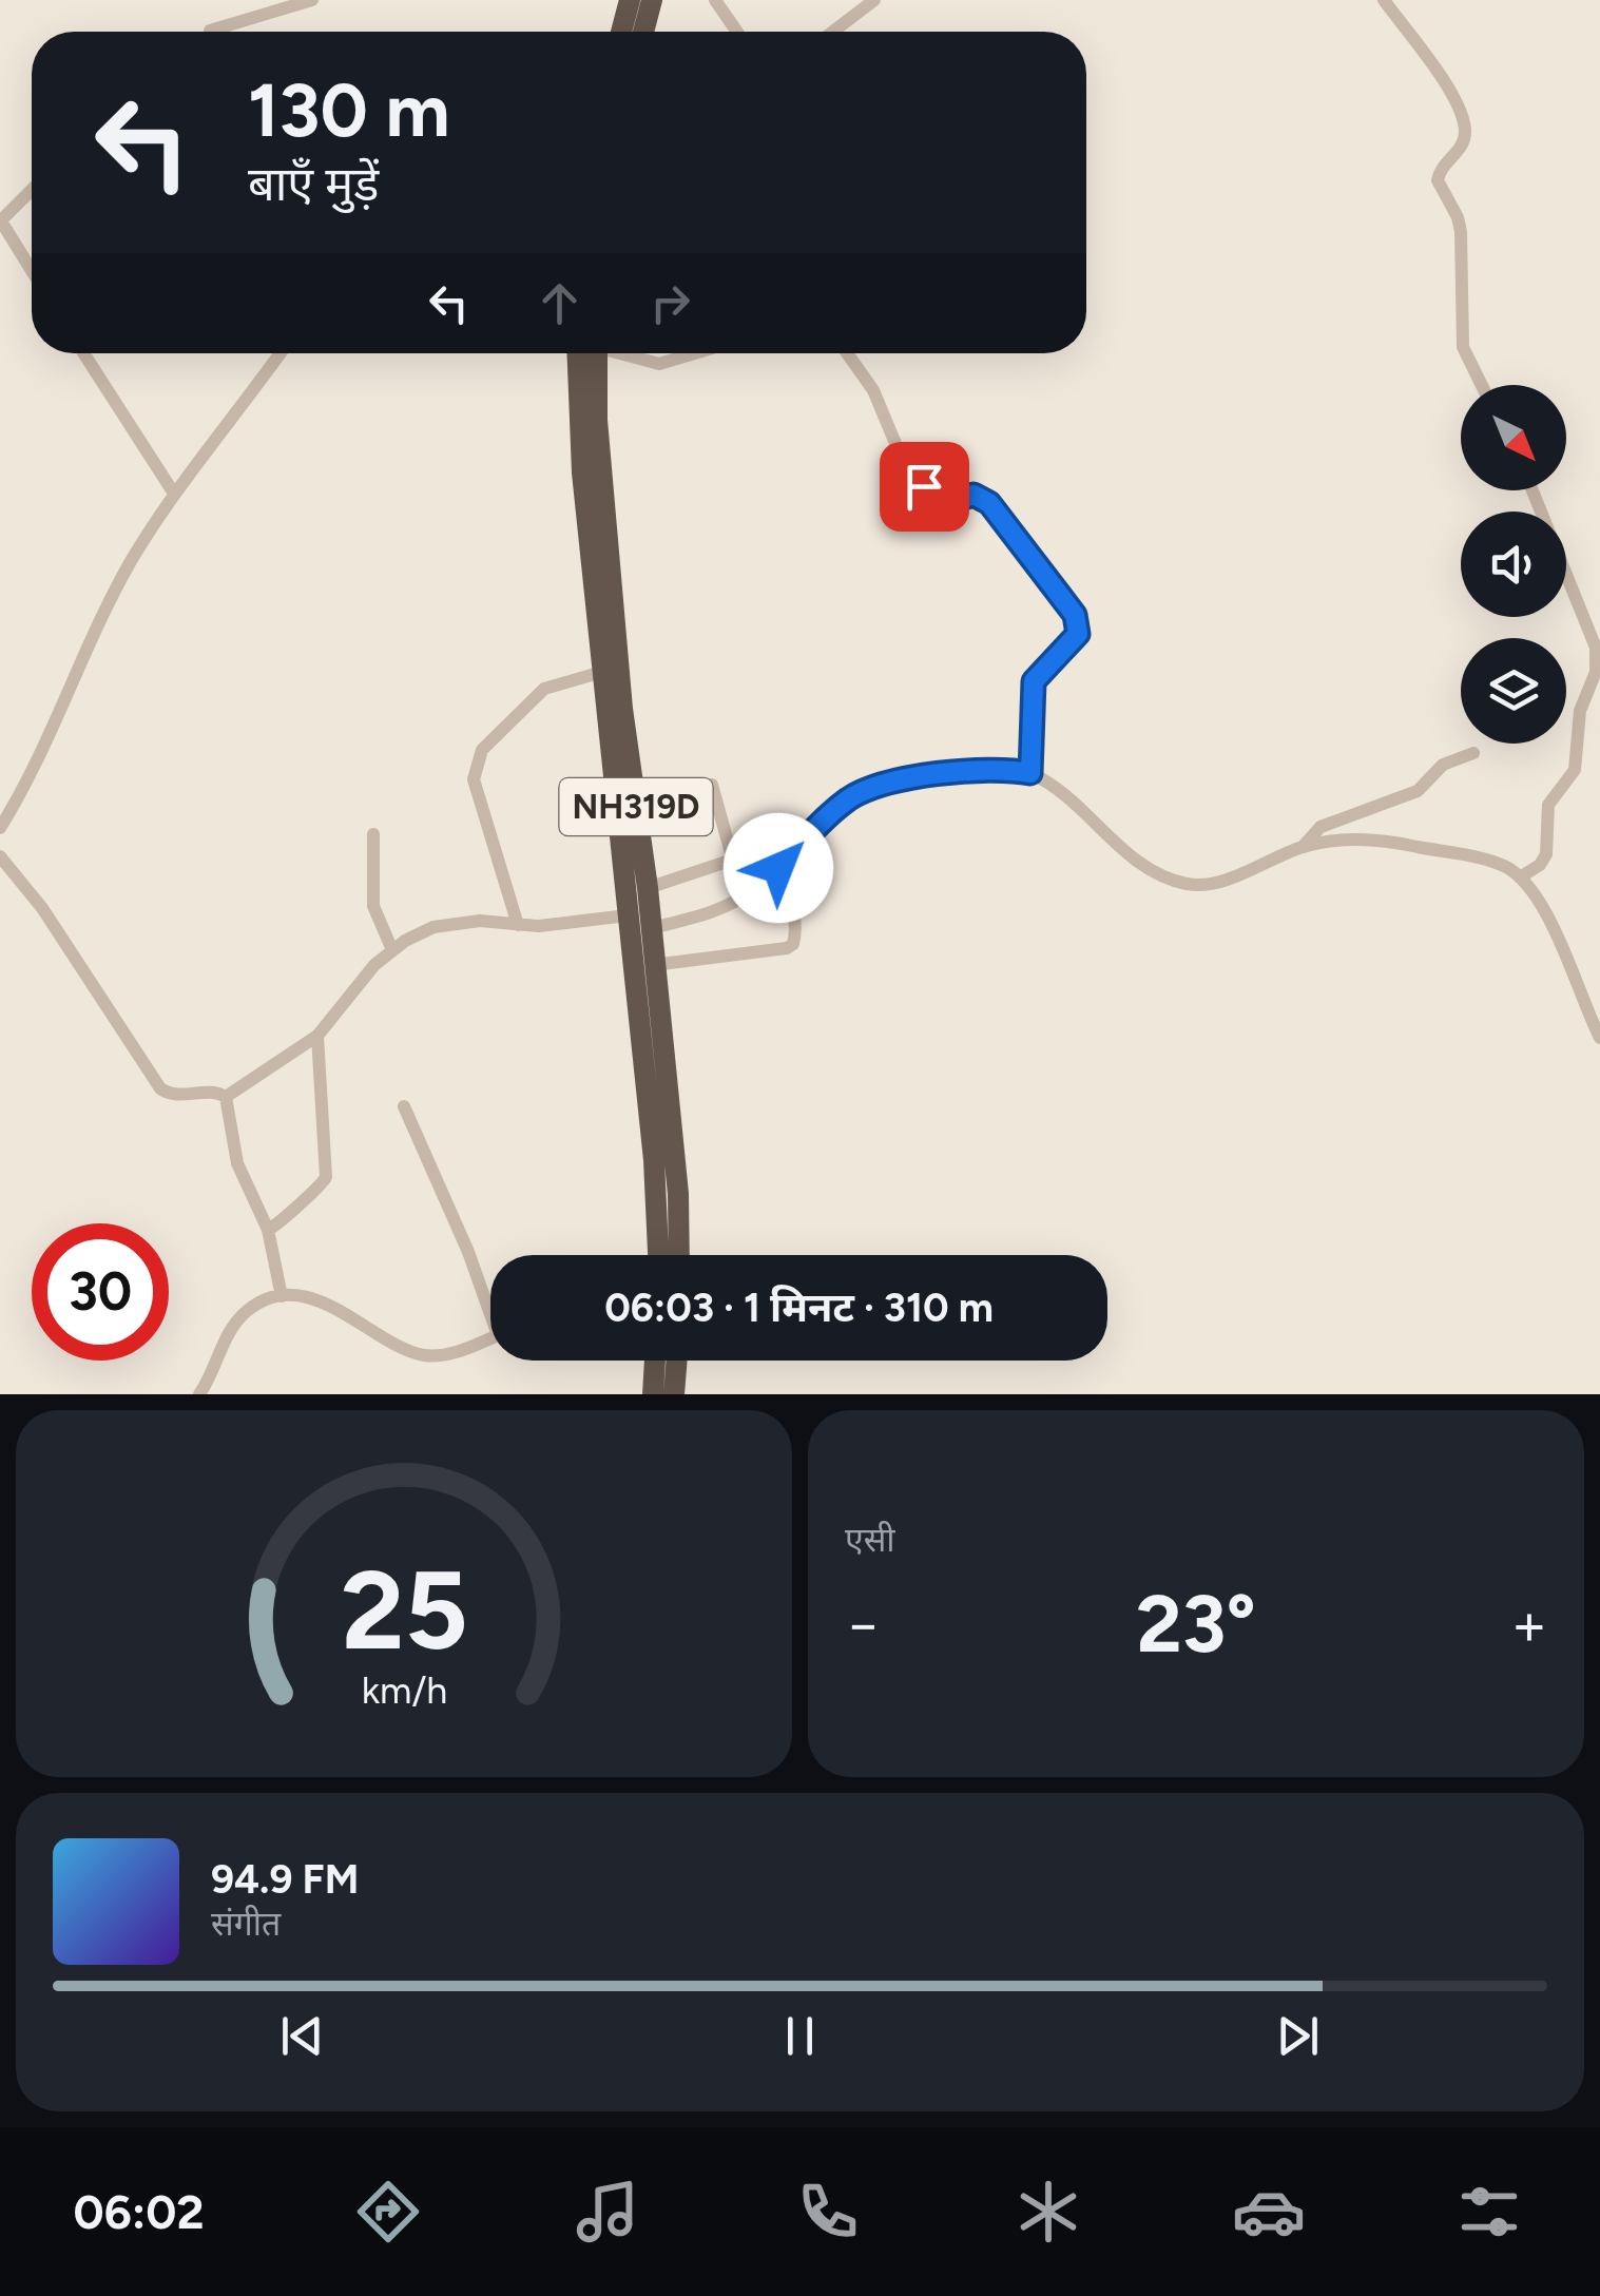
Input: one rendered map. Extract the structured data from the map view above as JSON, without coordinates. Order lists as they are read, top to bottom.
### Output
{
  "streets": {
    "highway": ["NH319D"]
  },
  "north": "bottom right",
  "page": {
    "turn": ["130 m", "बाएँ मुड़ें"],
    "limit": "30",
    "trip": "06:03 · 1 मिनट · 310 m",
    "tile": "एसी",
    "heat": ["−", "23°", "+"],
    "song": ["94.9 FM", "संगीत"],
    "tabs": "06:02",
    "gauge": ["25", "km/h"]
  }
}
